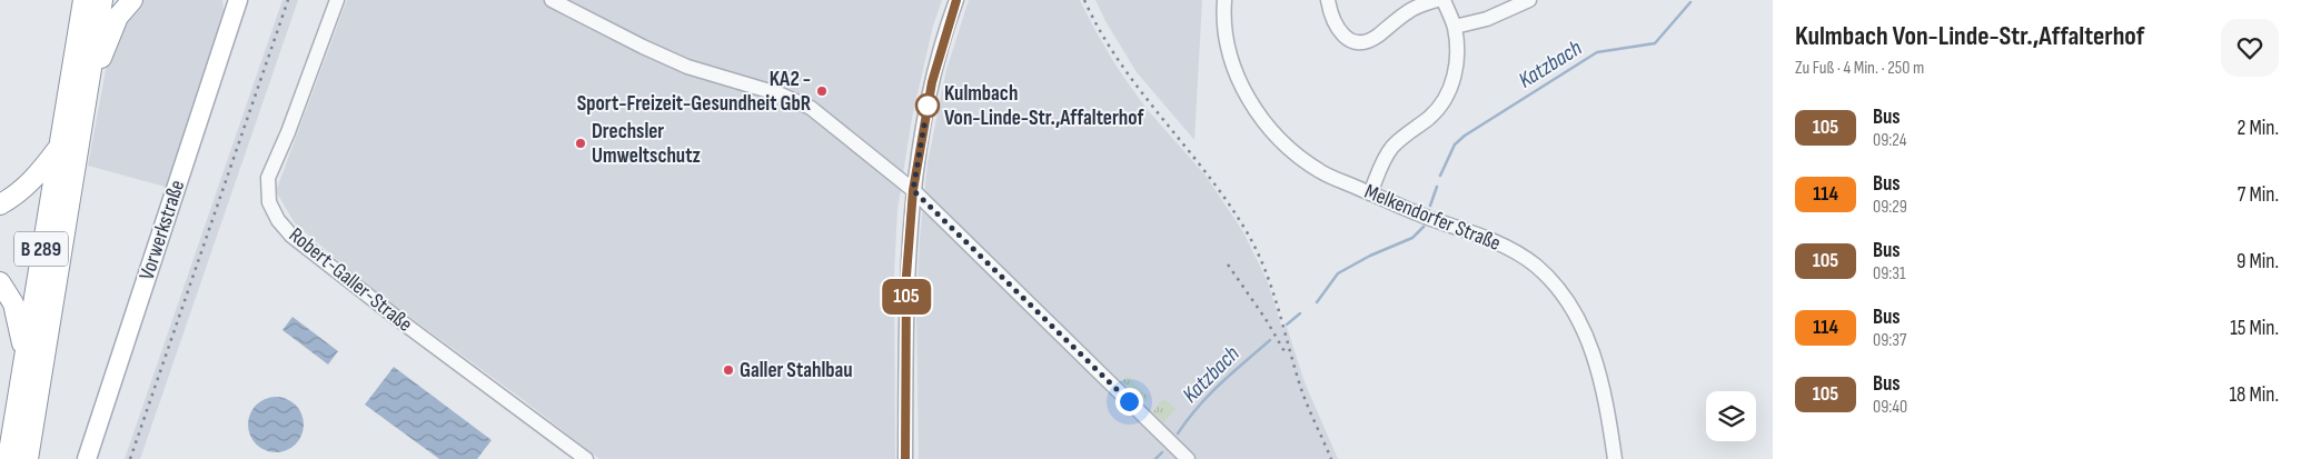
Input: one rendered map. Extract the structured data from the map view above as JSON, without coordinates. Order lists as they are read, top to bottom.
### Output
{
  "streets": {
    "highway": ["B 289"],
    "main road": ["Vorwerkstraße"],
    "street": ["Melkendorfer Straße", "Robert-Galler-Straße"]
  },
  "water": ["Katzbach"],
  "places": [
    "KA2 - Sport-Freizeit-Gesundheit GbR",
    "Kulmbach Von-Linde-Str.,Affalterhof",
    "Drechsler Umweltschutz",
    "Galler Stahlbau"
  ],
  "lines": ["bus line 105"],
  "page": {
    "on_map": "105",
    "heading": ["Kulmbach Von-Linde-Str.,Affalterhof", "Zu Fuß · 4 Min. · 250 m"],
    "list": [
      {
        "mark": "105",
        "name": "Bus",
        "note": "09:24",
        "value": "2 Min."
      },
      {
        "mark": "114",
        "name": "Bus",
        "note": "09:29",
        "value": "7 Min."
      },
      {
        "mark": "105",
        "name": "Bus",
        "note": "09:31",
        "value": "9 Min."
      },
      {
        "mark": "114",
        "name": "Bus",
        "note": "09:37",
        "value": "15 Min."
      },
      {
        "mark": "105",
        "name": "Bus",
        "note": "09:40",
        "value": "18 Min."
      }
    ]
  }
}
